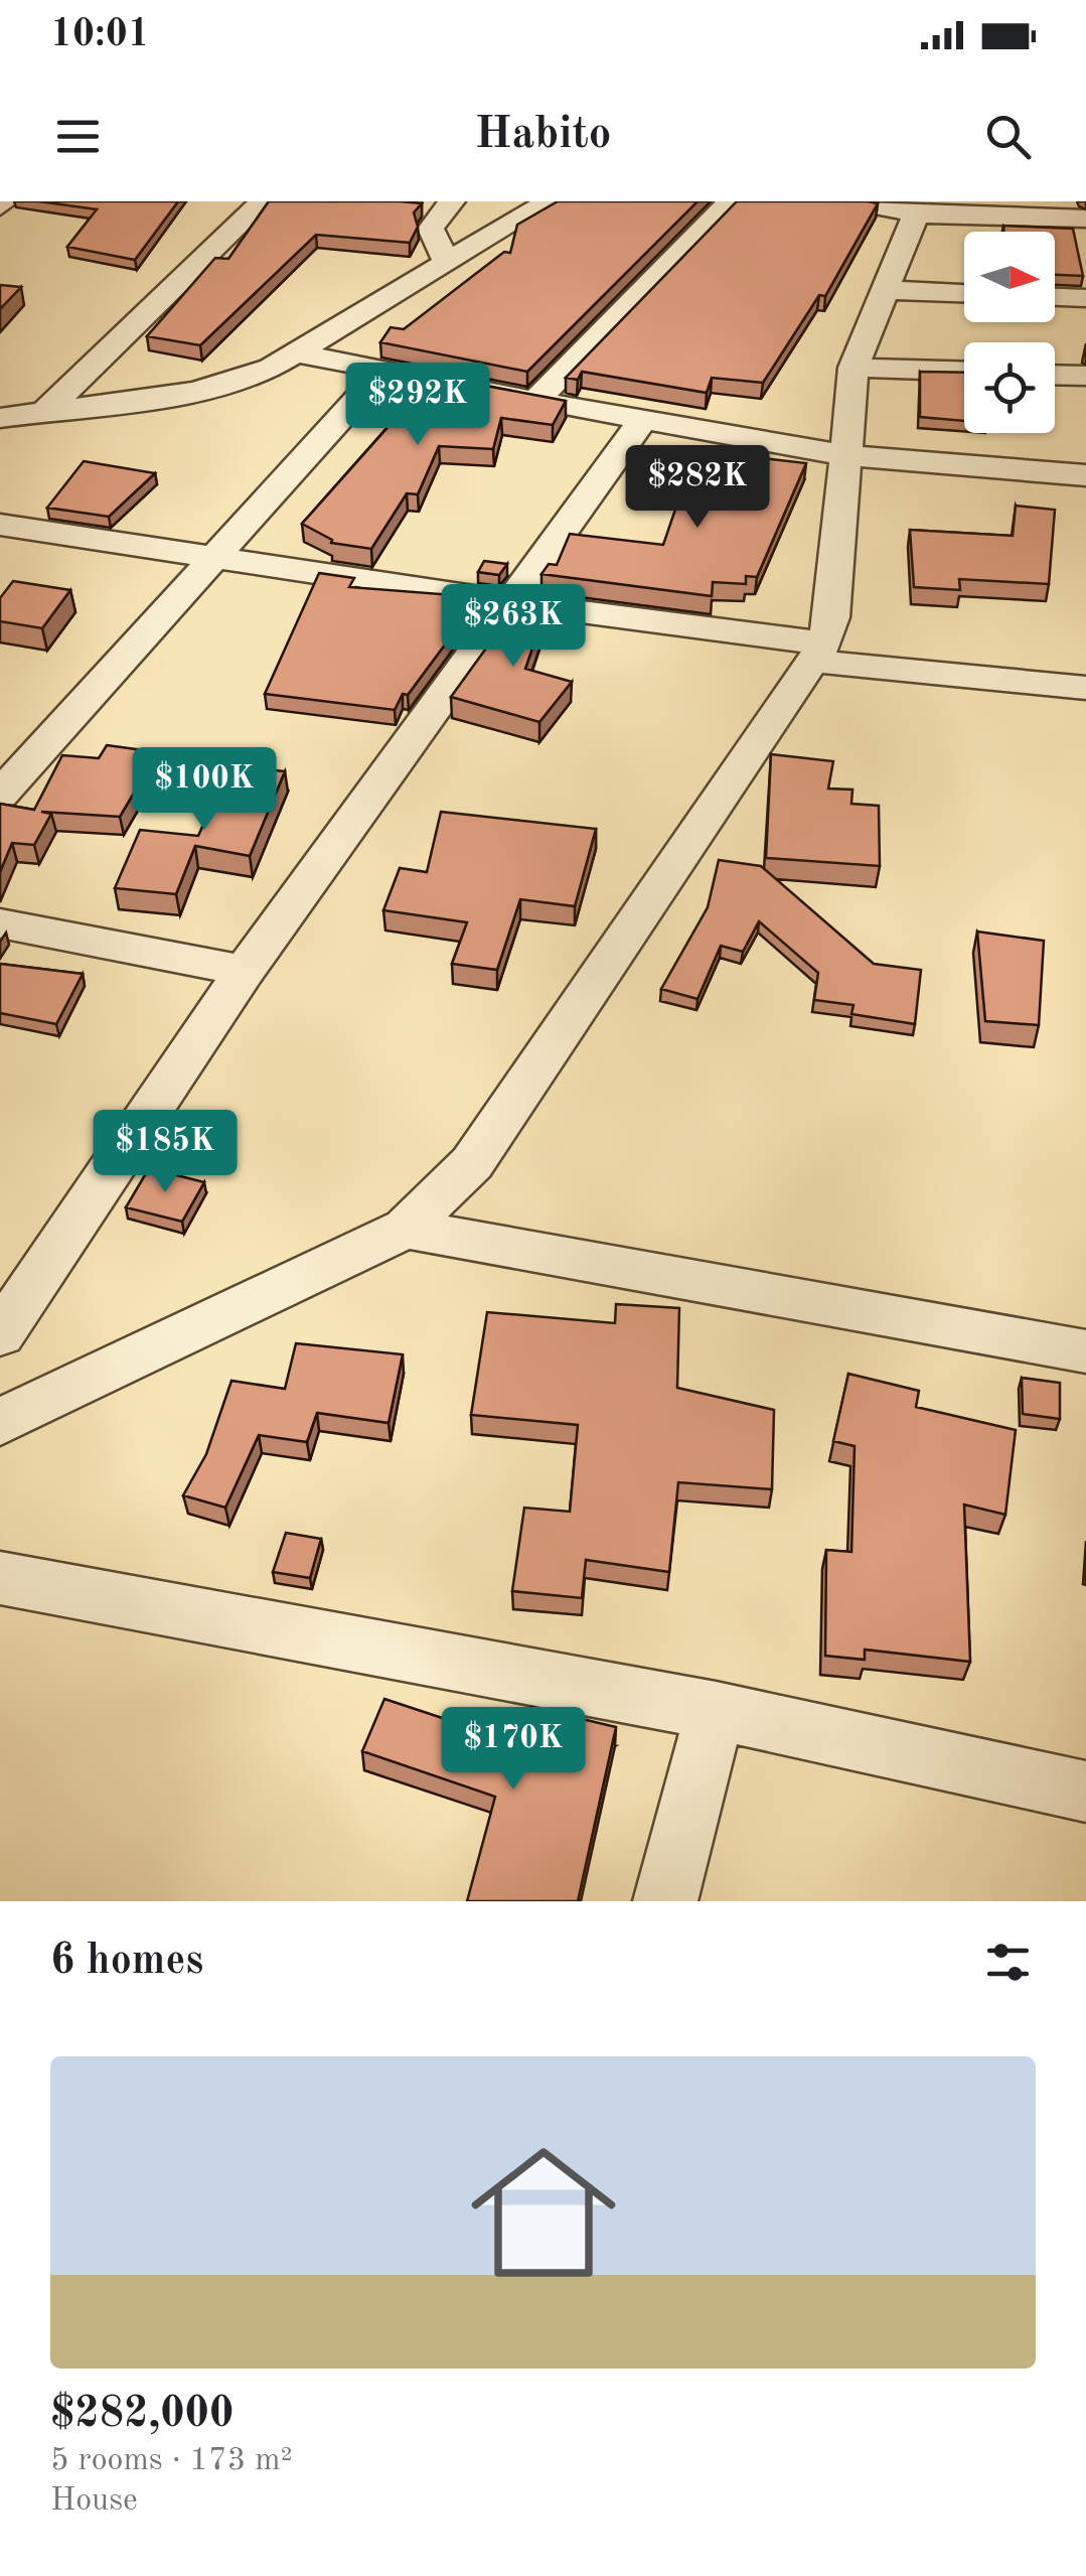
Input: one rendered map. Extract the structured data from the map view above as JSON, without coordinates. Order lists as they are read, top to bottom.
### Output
{
  "north": "right",
  "page": {
    "status": "10:01",
    "header": "Habito",
    "price": [
      "$292K",
      "$282K",
      "$263K",
      "$100K",
      "$185K",
      "$170K"
    ],
    "heading": "6 homes",
    "list": [
      {
        "name": "$282,000",
        "note": "5 rooms · 173 m² · House"
      }
    ]
  }
}
